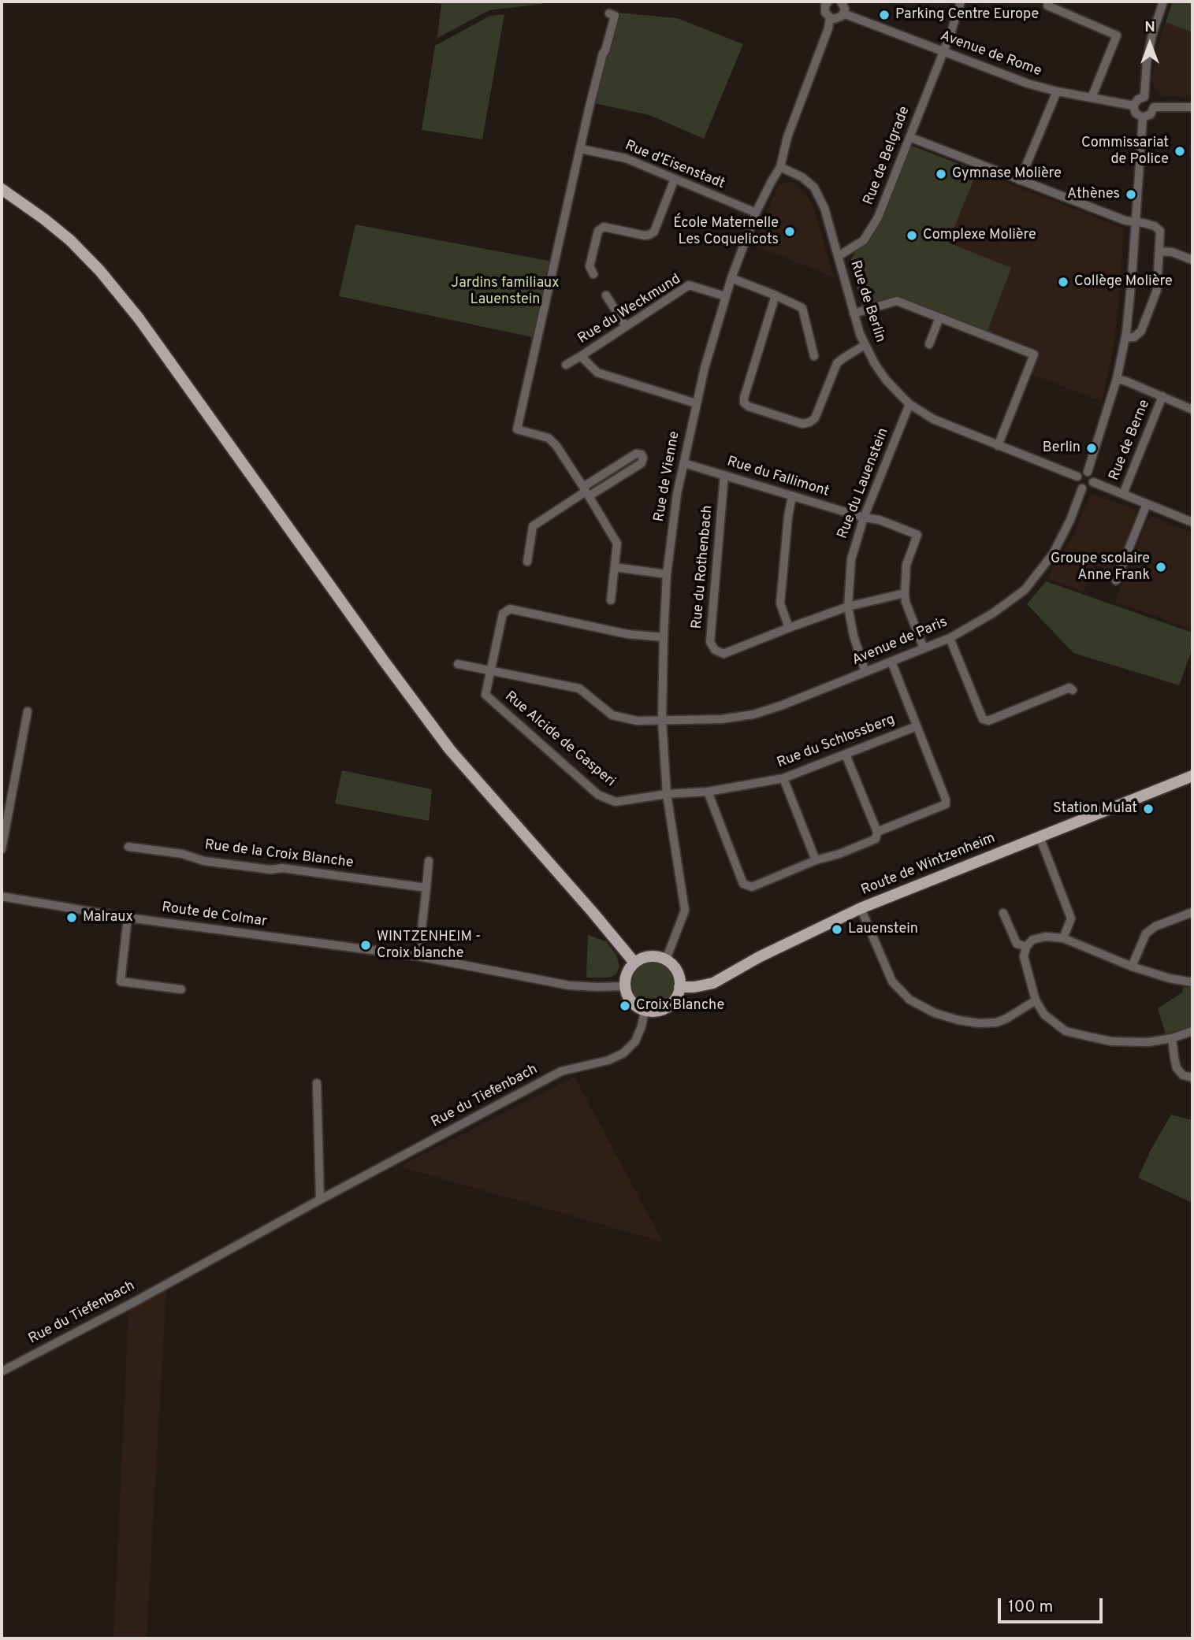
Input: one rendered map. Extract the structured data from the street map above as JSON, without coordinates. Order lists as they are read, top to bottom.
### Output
{
  "streets": {
    "main road": ["Route de Wintzenheim"],
    "street": [
      "Avenue de Rome",
      "Rue de Belgrade",
      "Rue d'Eisenstadt",
      "Rue de Berlin",
      "Rue du Weckmund",
      "Rue de Berne",
      "Rue de Vienne",
      "Rue du Fallimont",
      "Rue du Lauenstein",
      "Rue du Rothenbach",
      "Avenue de Paris",
      "Rue Alcide de Gasperi",
      "Rue du Schlossberg",
      "Rue de la Croix Blanche",
      "Route de Colmar",
      "Rue du Tiefenbach"
    ]
  },
  "crossings": [
    ["Avenue de Rome", "Rue de Belgrade"],
    ["Rue de Belgrade", "Rue de Berlin"],
    ["Rue d'Eisenstadt", "Rue de Vienne"],
    ["Rue de Berlin", "Rue de Berne"],
    ["Rue de Berlin", "Rue de Vienne"],
    ["Rue de Berlin", "Rue du Lauenstein"],
    ["Rue de Berlin", "Avenue de Paris"],
    ["Rue du Weckmund", "Rue de Vienne"],
    ["Rue de Berne", "Avenue de Paris"],
    ["Rue de Vienne", "Rue du Fallimont"],
    ["Rue de Vienne", "Avenue de Paris"],
    ["Rue de Vienne", "Rue Alcide de Gasperi"],
    ["Rue de Vienne", "Rue du Schlossberg"],
    ["Rue de Vienne", "Route de Wintzenheim"],
    ["Rue de Vienne", "Rue du Tiefenbach"],
    ["Rue du Fallimont", "Rue du Lauenstein"],
    ["Rue du Fallimont", "Rue du Rothenbach"],
    ["Rue du Lauenstein", "Rue du Rothenbach"],
    ["Rue du Lauenstein", "Avenue de Paris"],
    ["Avenue de Paris", "Rue Alcide de Gasperi"],
    ["Rue Alcide de Gasperi", "Rue du Schlossberg"],
    ["Route de Wintzenheim", "Rue du Tiefenbach"]
  ],
  "parks": ["Jardins familiaux Lauenstein"],
  "places": [
    "Parking Centre Europe",
    "Commissariat de Police",
    "Gymnase Molière",
    "Athènes",
    "École Maternelle Les Coquelicots",
    "Complexe Molière",
    "Collège Molière",
    "Berlin",
    "Groupe scolaire Anne Frank",
    "Station Mulat",
    "Malraux",
    "Lauenstein",
    "WINTZENHEIM - Croix blanche",
    "Croix Blanche"
  ],
  "scale_bar": "100 m",
  "north": "top"
}
